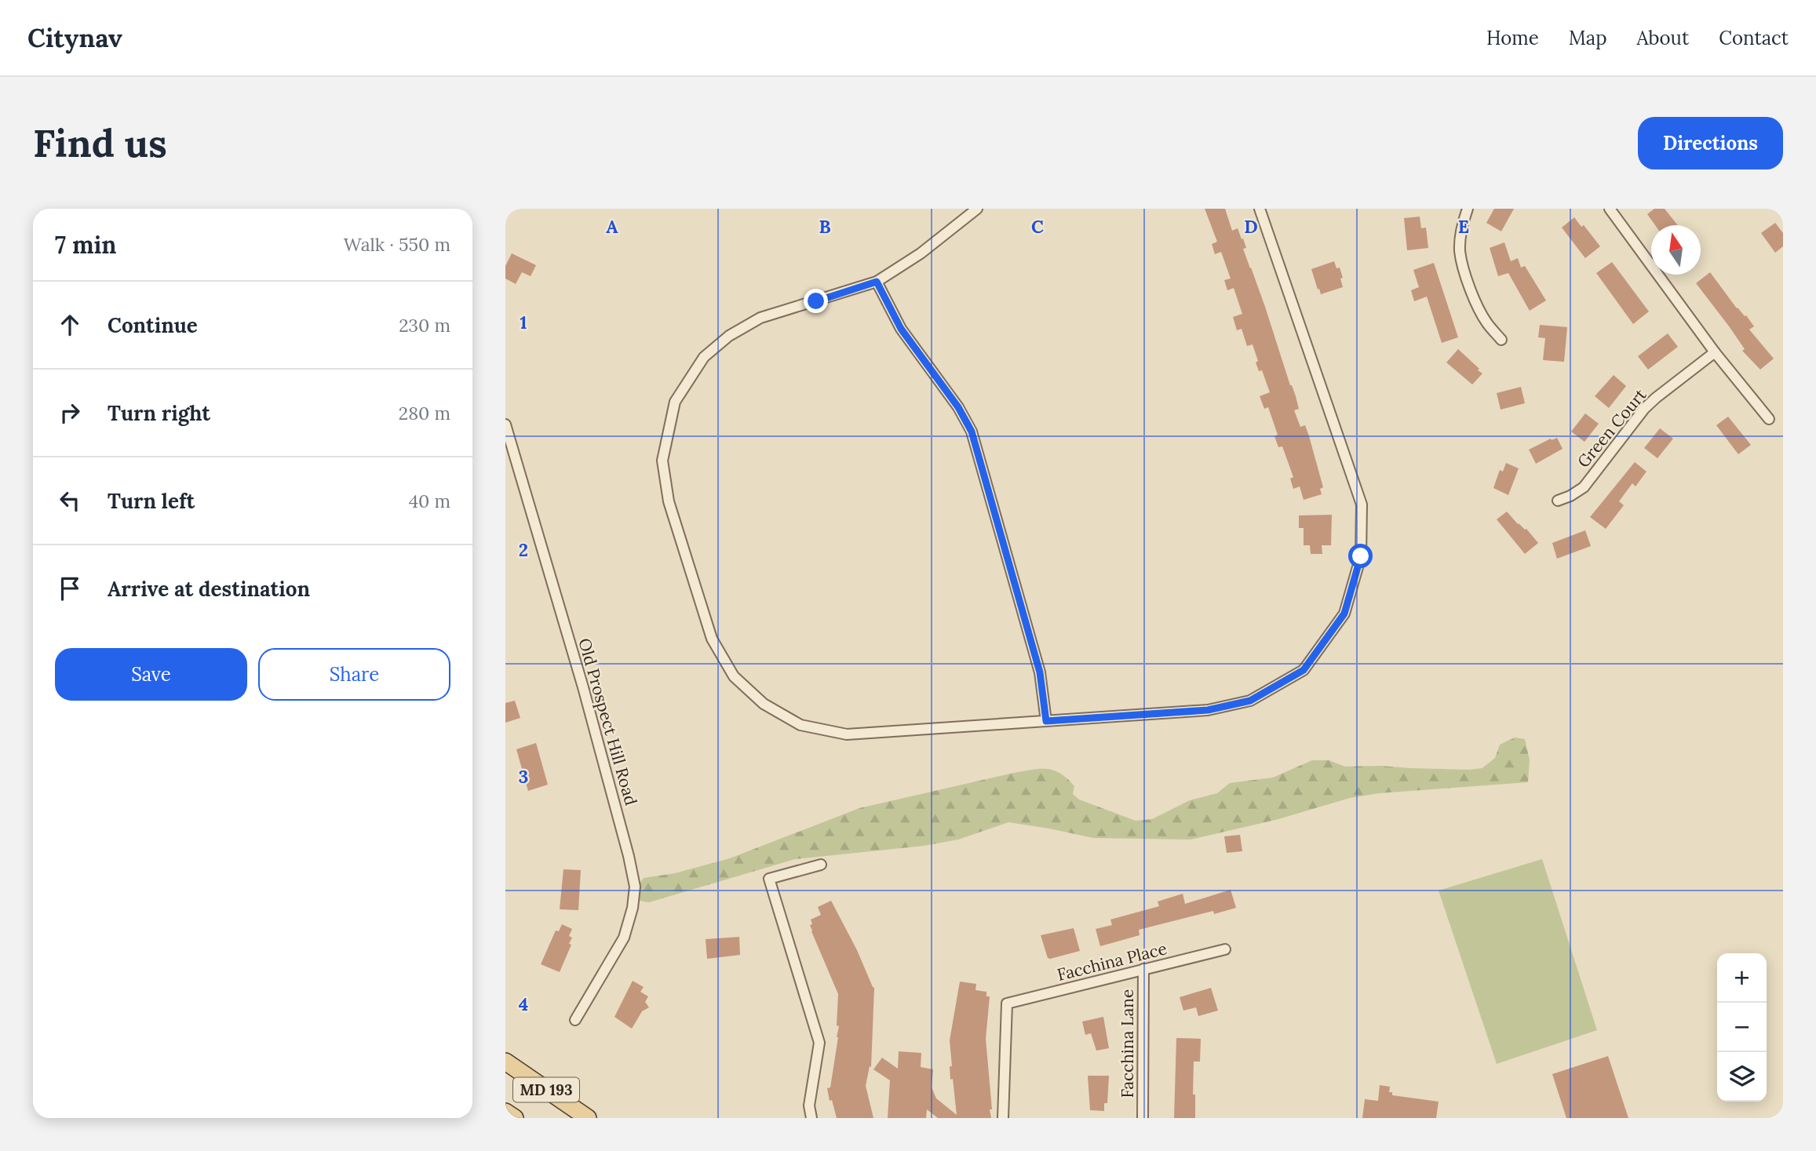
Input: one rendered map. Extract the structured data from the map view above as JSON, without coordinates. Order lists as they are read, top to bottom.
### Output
{
  "streets": {
    "main road": ["MD 193"],
    "street": [
      "Green Court",
      "Old Prospect Hill Road",
      "Facchina Place",
      "Facchina Lane"
    ]
  },
  "crossings": [
    ["Facchina Place", "Facchina Lane"]
  ],
  "north": "top",
  "page": {
    "header": "Citynav",
    "nav": [
      "Home",
      "Map",
      "About",
      "Contact"
    ],
    "buttons": [
      "Directions",
      ["Save", "Share"]
    ],
    "title": "Find us",
    "heading": ["7 min", "Walk · 550 m"],
    "list": [
      ["Continue", "230 m"],
      ["Turn right", "280 m"],
      ["Turn left", "40 m"],
      "Arrive at destination"
    ],
    "map_buttons": ["+", "−"]
  },
  "grid": {
    "columns": [
      "A",
      "B",
      "C",
      "D",
      "E"
    ],
    "rows": [
      "1",
      "2",
      "3",
      "4"
    ]
  }
}
